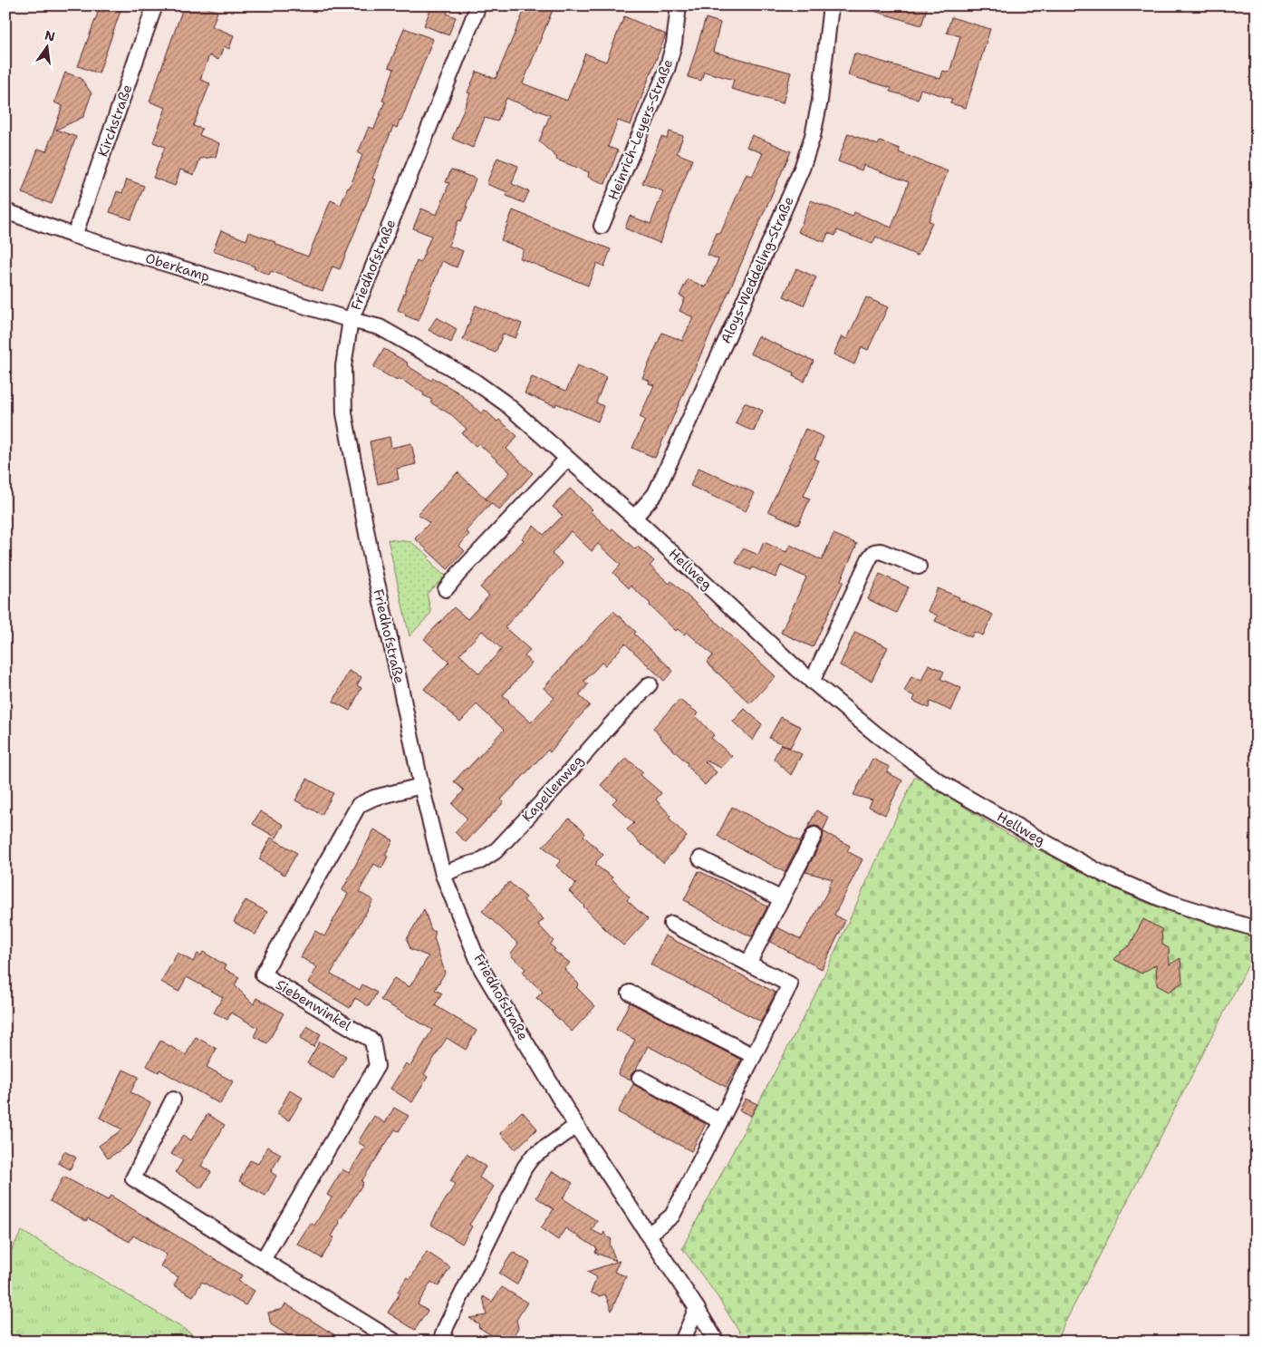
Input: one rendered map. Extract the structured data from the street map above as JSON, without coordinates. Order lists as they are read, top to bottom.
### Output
{
  "streets": {
    "street": [
      "Kirchstraße",
      "Heinrich-Leyers-Straße",
      "Friedhofstraße",
      "Oberkamp",
      "Aloys-Weddeling-Straße",
      "Hellweg",
      "Kapellenweg",
      "Siebenwinkel"
    ]
  },
  "crossings": [
    ["Kirchstraße", "Oberkamp"],
    ["Friedhofstraße", "Oberkamp"],
    ["Friedhofstraße", "Hellweg"],
    ["Friedhofstraße", "Kapellenweg"],
    ["Friedhofstraße", "Siebenwinkel"],
    ["Oberkamp", "Hellweg"],
    ["Aloys-Weddeling-Straße", "Hellweg"]
  ],
  "north": "top"
}
